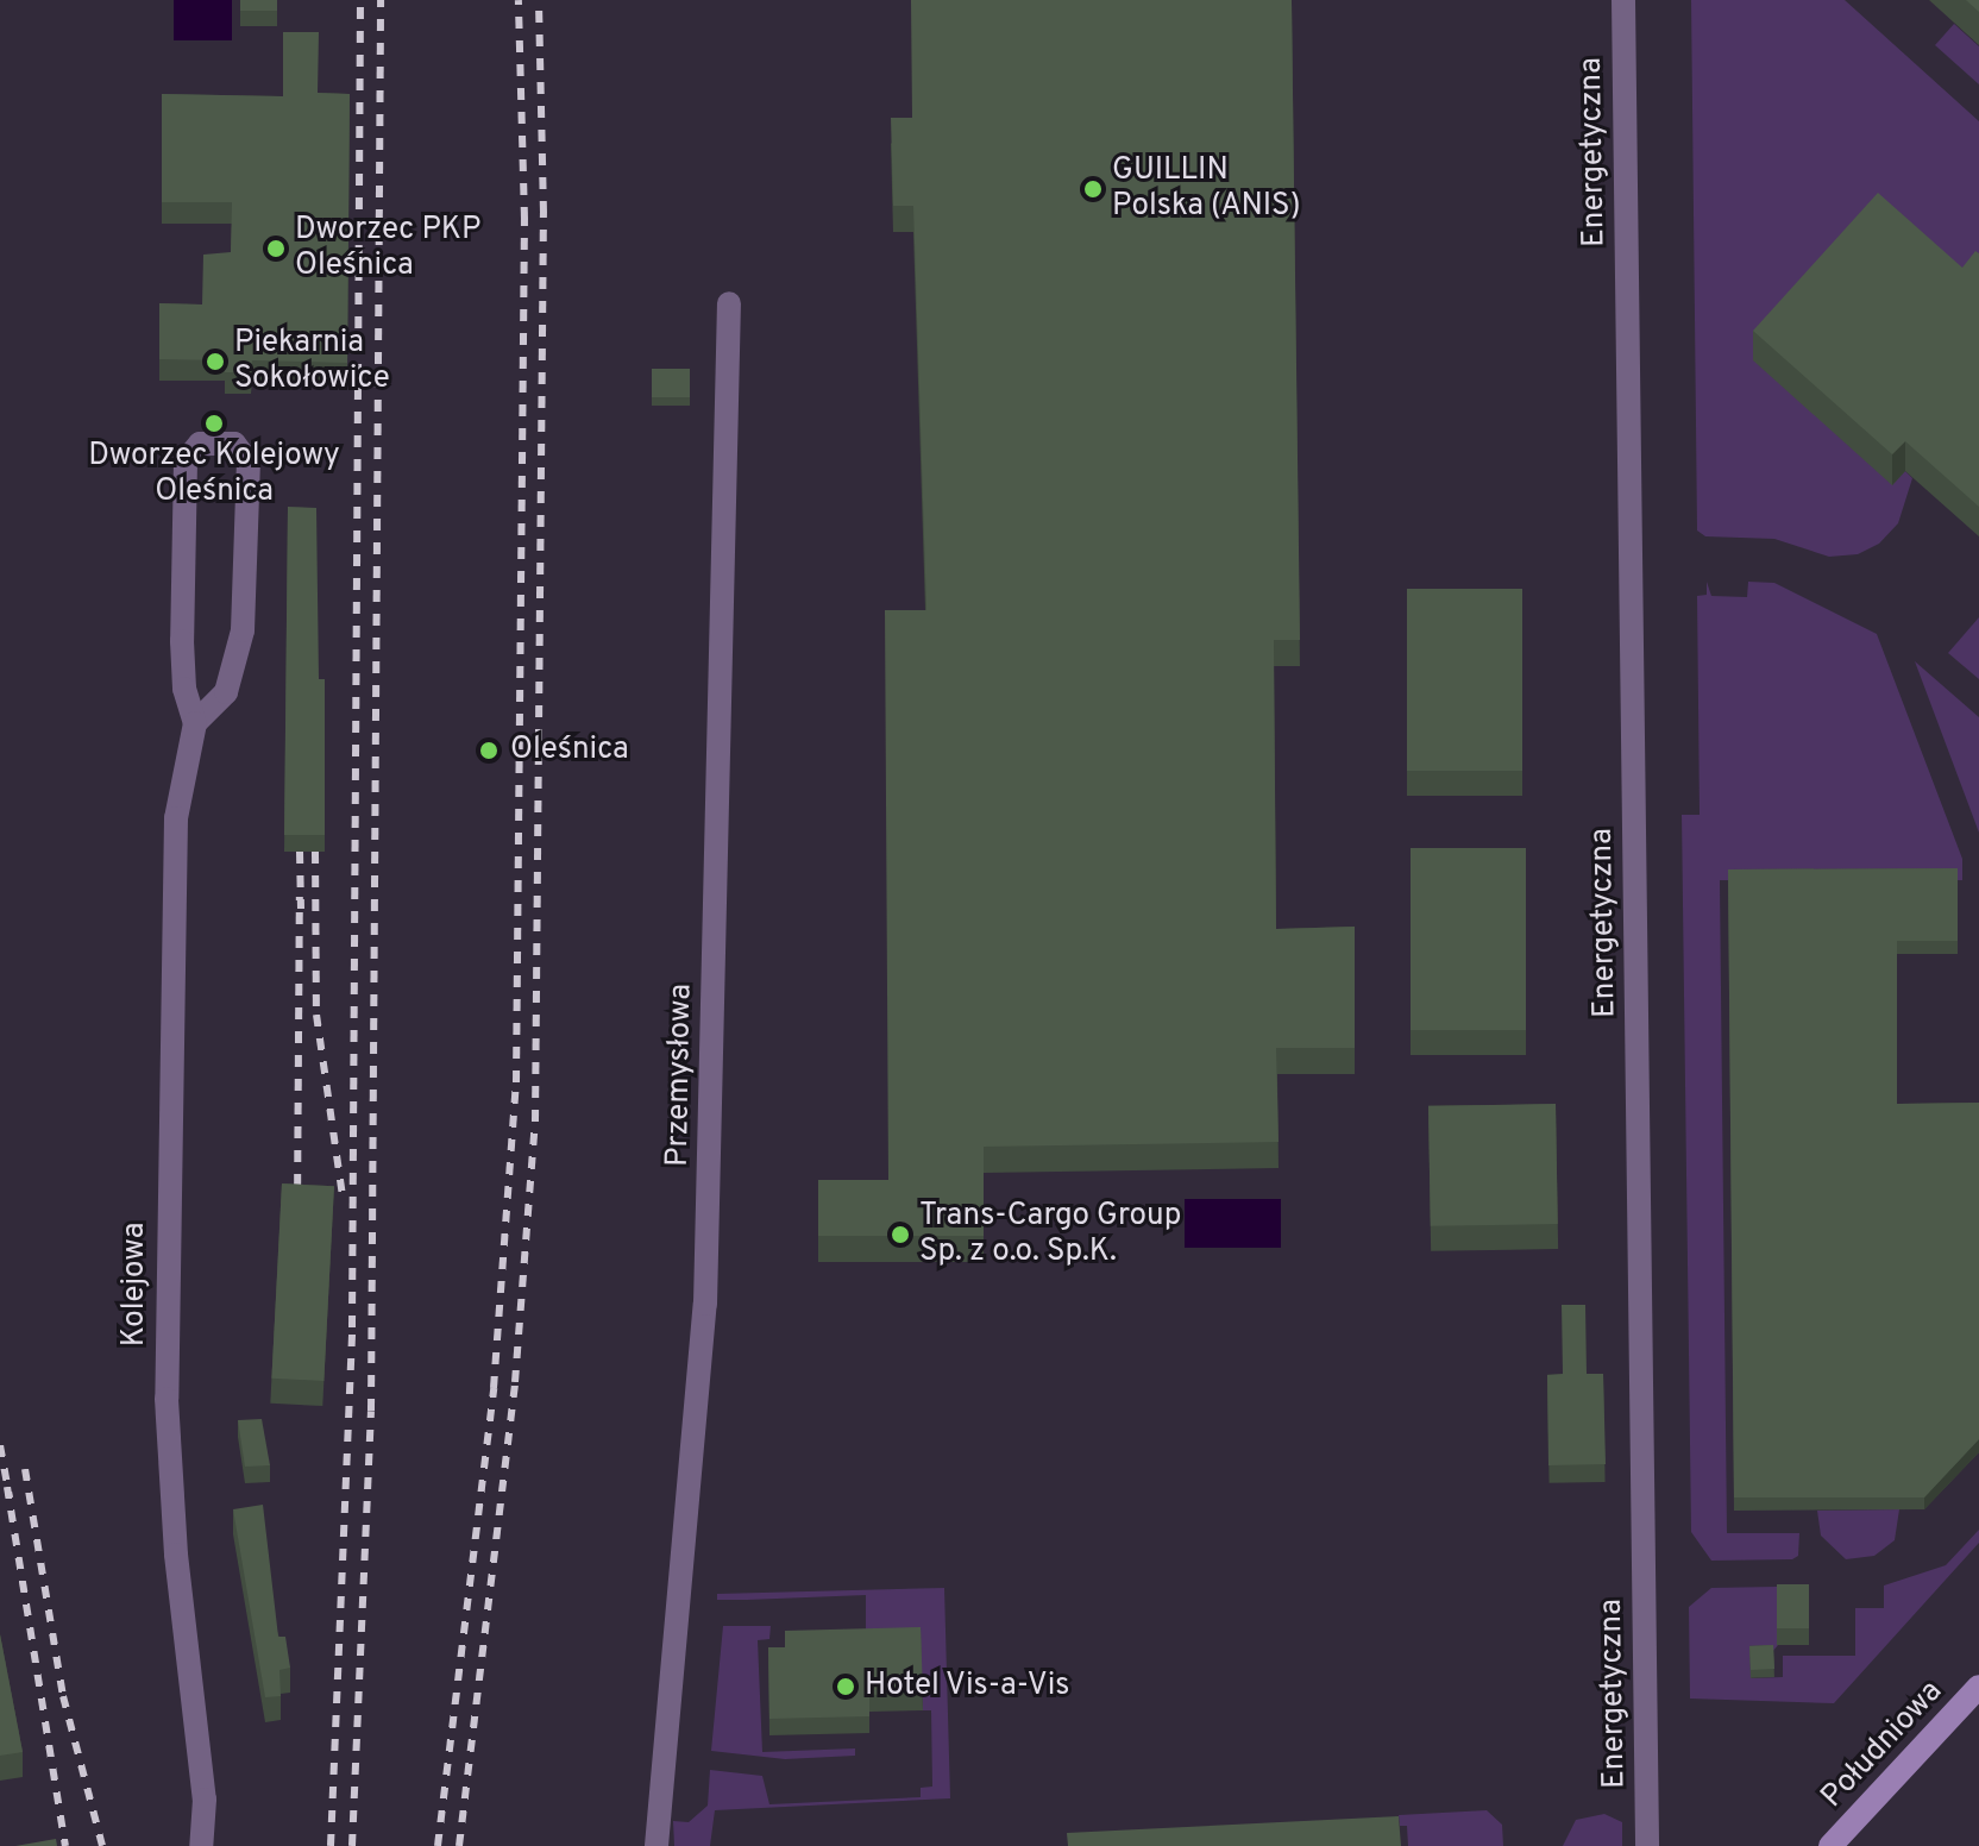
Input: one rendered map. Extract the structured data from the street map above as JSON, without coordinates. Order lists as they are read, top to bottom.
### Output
{
  "streets": {
    "street": [
      "Energetyczna",
      "Przemysłowa",
      "Kolejowa",
      "Południowa"
    ]
  },
  "places": [
    "GUILLIN Polska (ANIS)",
    "Dworzec PKP Oleśnica",
    "Piekarnia Sokołowice",
    "Dworzec Kolejowy Oleśnica",
    "Oleśnica",
    "Trans-Cargo Group Sp. z o.o. Sp.K.",
    "Hotel Vis-a-Vis"
  ]
}
